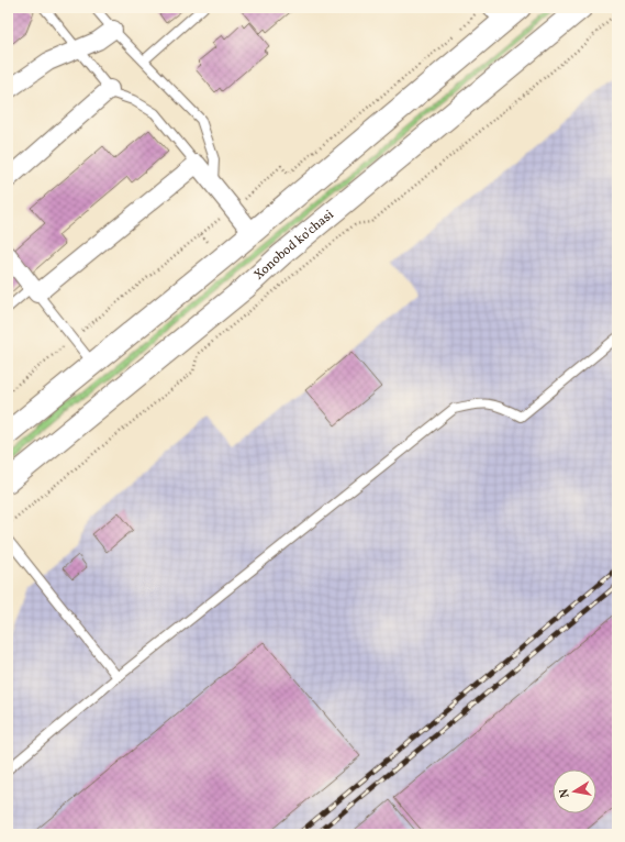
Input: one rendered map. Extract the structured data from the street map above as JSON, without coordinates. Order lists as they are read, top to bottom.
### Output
{
  "streets": {
    "street": ["Xonobod ko'chasi"]
  },
  "north": "left"
}
